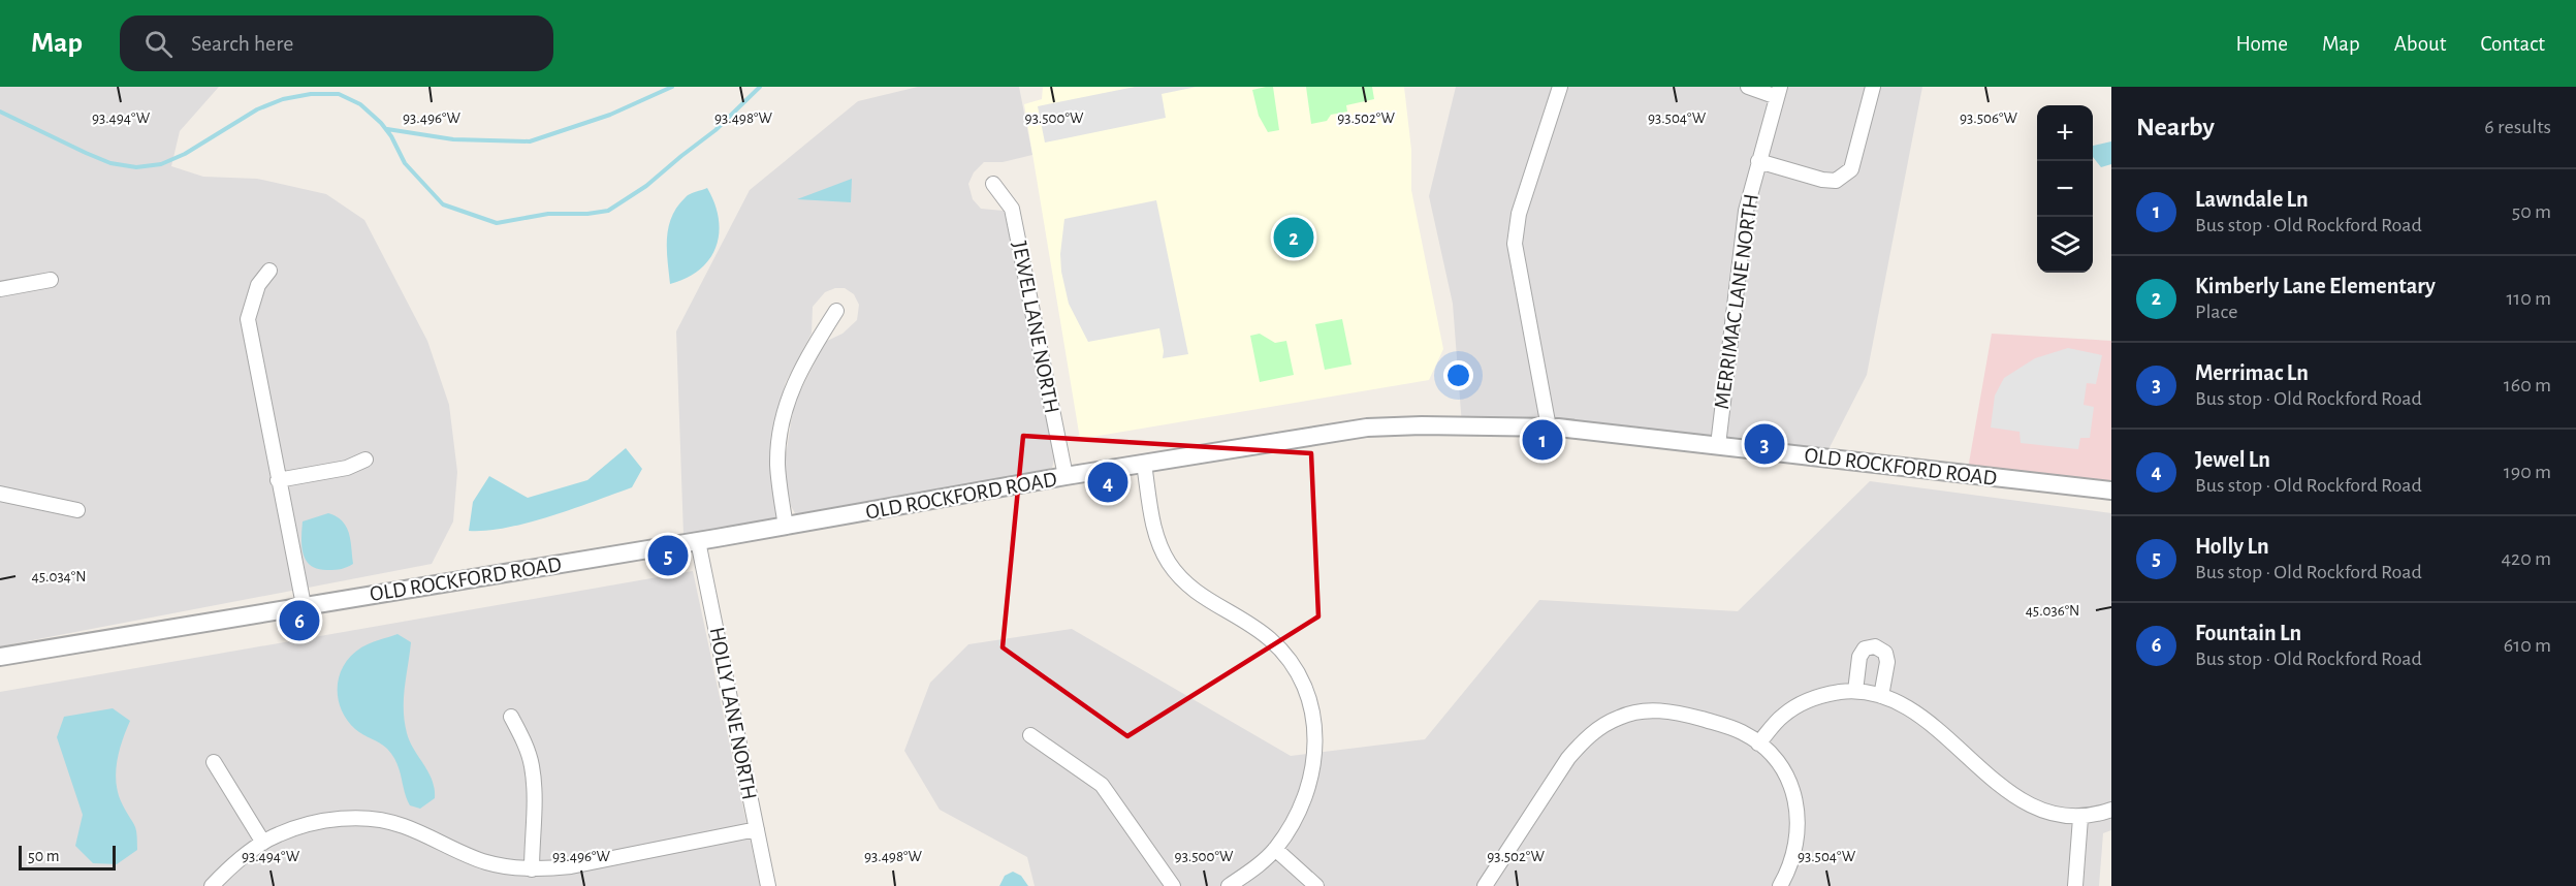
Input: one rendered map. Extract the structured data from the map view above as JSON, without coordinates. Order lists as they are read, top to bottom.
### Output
{
  "streets": {
    "street": [
      "MERRIMAC LANE NORTH",
      "JEWEL LANE NORTH",
      "OLD ROCKFORD ROAD",
      "HOLLY LANE NORTH"
    ]
  },
  "crossings": [
    ["MERRIMAC LANE NORTH", "OLD ROCKFORD ROAD"],
    ["JEWEL LANE NORTH", "OLD ROCKFORD ROAD"],
    ["OLD ROCKFORD ROAD", "HOLLY LANE NORTH"]
  ],
  "scale_bar": "50 m",
  "page": {
    "header": "Map",
    "search": "Search here",
    "nav": [
      "Home",
      "Map",
      "About",
      "Contact"
    ],
    "heading": ["Nearby", "6 results"],
    "map_buttons": ["+", "−"],
    "list": [
      {
        "mark": "1",
        "name": "Lawndale Ln",
        "note": "Bus stop · Old Rockford Road",
        "value": "50 m"
      },
      {
        "mark": "2",
        "name": "Kimberly Lane Elementary",
        "note": "Place",
        "value": "110 m"
      },
      {
        "mark": "3",
        "name": "Merrimac Ln",
        "note": "Bus stop · Old Rockford Road",
        "value": "160 m"
      },
      {
        "mark": "4",
        "name": "Jewel Ln",
        "note": "Bus stop · Old Rockford Road",
        "value": "190 m"
      },
      {
        "mark": "5",
        "name": "Holly Ln",
        "note": "Bus stop · Old Rockford Road",
        "value": "420 m"
      },
      {
        "mark": "6",
        "name": "Fountain Ln",
        "note": "Bus stop · Old Rockford Road",
        "value": "610 m"
      }
    ],
    "pins": [
      "2",
      "1",
      "3",
      "4",
      "5",
      "6"
    ],
    "scale": "50 m"
  },
  "coordinates": [
    "93.494°W",
    "93.496°W",
    "93.498°W",
    "93.500°W",
    "93.502°W",
    "93.504°W",
    "93.506°W",
    "45.034°N",
    "45.036°N"
  ]
}
